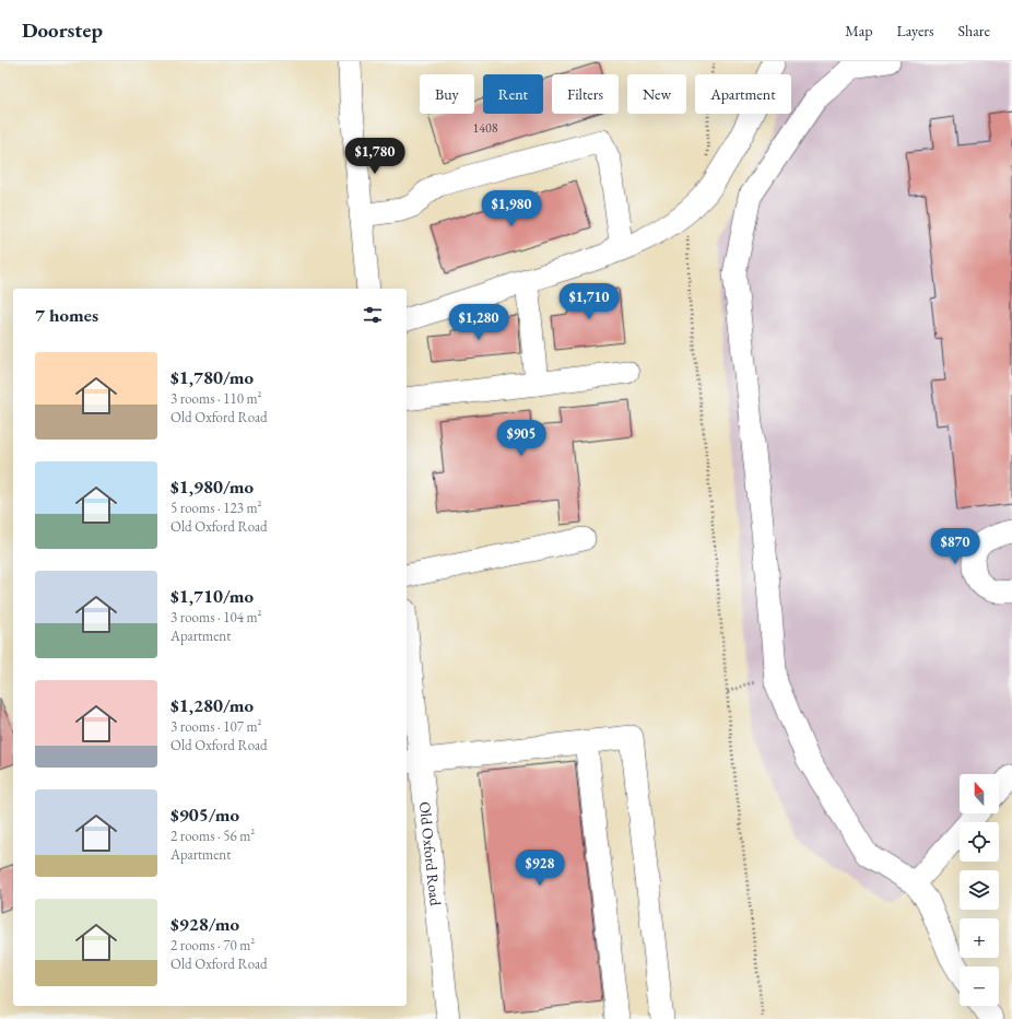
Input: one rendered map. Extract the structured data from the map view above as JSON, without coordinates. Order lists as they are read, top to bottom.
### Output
{
  "streets": {
    "street": ["Old Oxford Road"]
  },
  "house_numbers": ["1408"],
  "north": "top",
  "page": {
    "header": "Doorstep",
    "nav": ["Map", "Layers", "Share"],
    "chip": [
      "Buy",
      "Rent",
      "Filters",
      "New",
      "Apartment"
    ],
    "price": [
      "$1,780",
      "$1,980",
      "$1,710",
      "$1,280",
      "$905",
      "$870",
      "$928"
    ],
    "heading": "7 homes",
    "list": [
      {
        "name": "$1,780/mo",
        "note": "3 rooms · 110 m² · Old Oxford Road"
      },
      {
        "name": "$1,980/mo",
        "note": "5 rooms · 123 m² · Old Oxford Road"
      },
      {
        "name": "$1,710/mo",
        "note": "3 rooms · 104 m² · Apartment"
      },
      {
        "name": "$1,280/mo",
        "note": "3 rooms · 107 m² · Old Oxford Road"
      },
      {
        "name": "$905/mo",
        "note": "2 rooms · 56 m² · Apartment"
      },
      {
        "name": "$928/mo",
        "note": "2 rooms · 70 m² · Old Oxford Road"
      }
    ],
    "map_buttons": ["+", "−"]
  }
}
